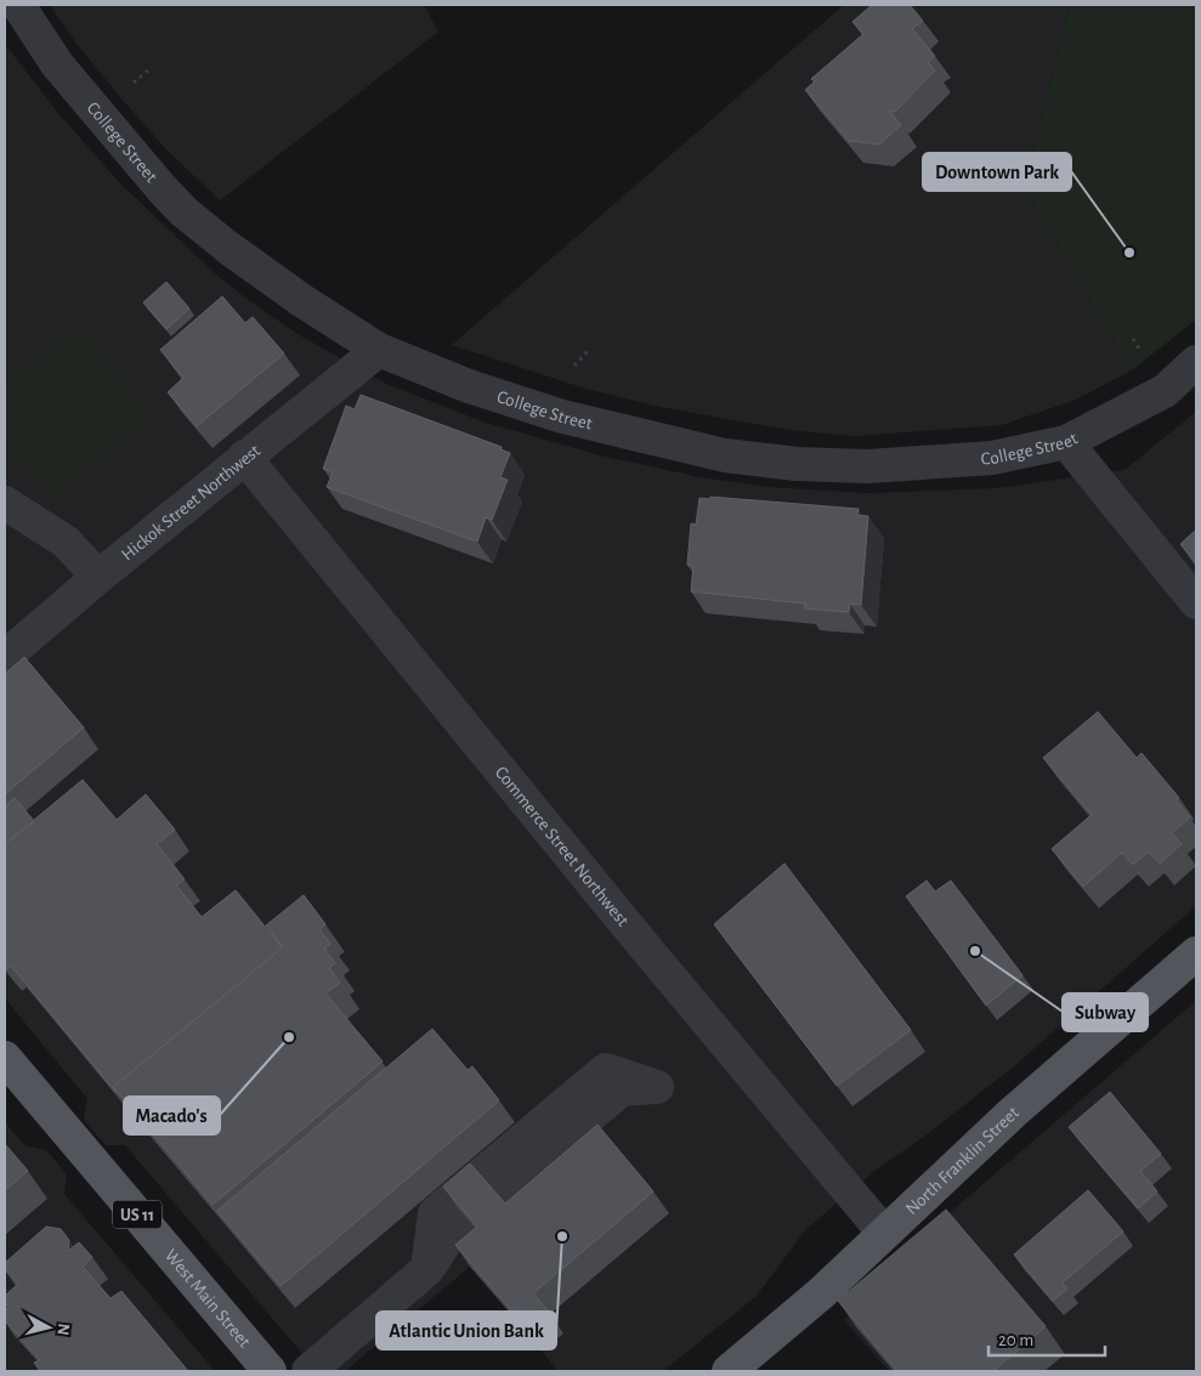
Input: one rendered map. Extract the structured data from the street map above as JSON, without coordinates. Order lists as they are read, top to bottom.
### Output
{
  "streets": {
    "main road": ["North Franklin Street", "US 11", "West Main Street"],
    "street": ["College Street", "Hickok Street Northwest", "Commerce Street Northwest"]
  },
  "crossings": [
    ["College Street", "Hickok Street Northwest"],
    ["Hickok Street Northwest", "Commerce Street Northwest"],
    ["Commerce Street Northwest", "North Franklin Street"]
  ],
  "places": [
    "Downtown Park",
    "Subway",
    "Macado's",
    "Atlantic Union Bank"
  ],
  "scale_bar": "20 m",
  "north": "right"
}
